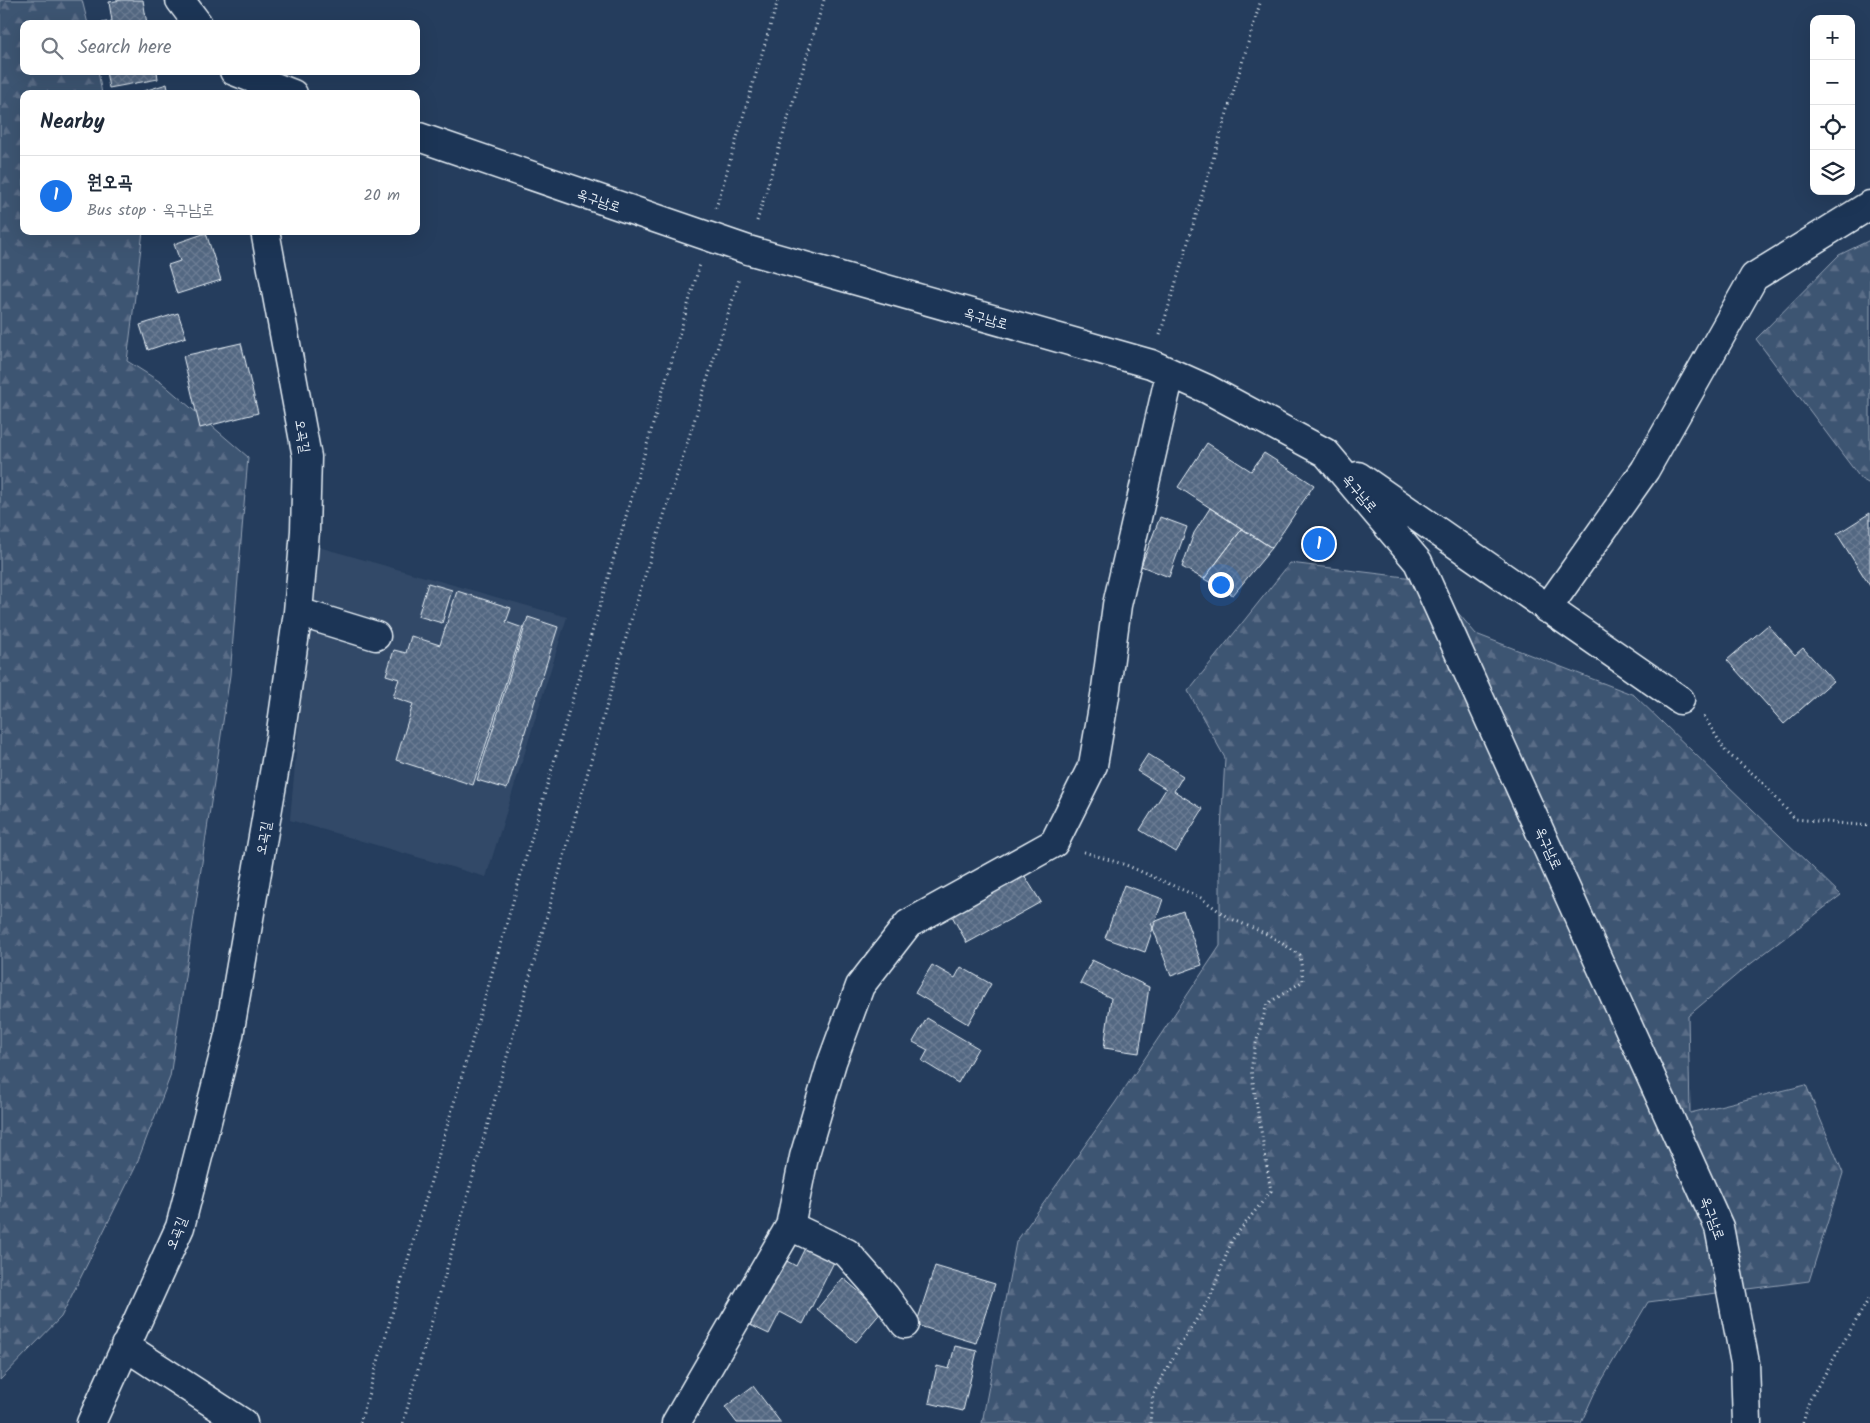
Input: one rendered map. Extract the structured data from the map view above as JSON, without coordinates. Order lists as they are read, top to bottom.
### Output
{
  "streets": {
    "street": ["옥구남로", "오곡길"]
  },
  "page": {
    "map_buttons": ["+", "−"],
    "search": "Search here",
    "heading": "Nearby",
    "list": [
      {
        "mark": "1",
        "name": "원오곡",
        "note": "Bus stop · 옥구남로",
        "value": "20 m"
      }
    ],
    "pins": "1"
  }
}
